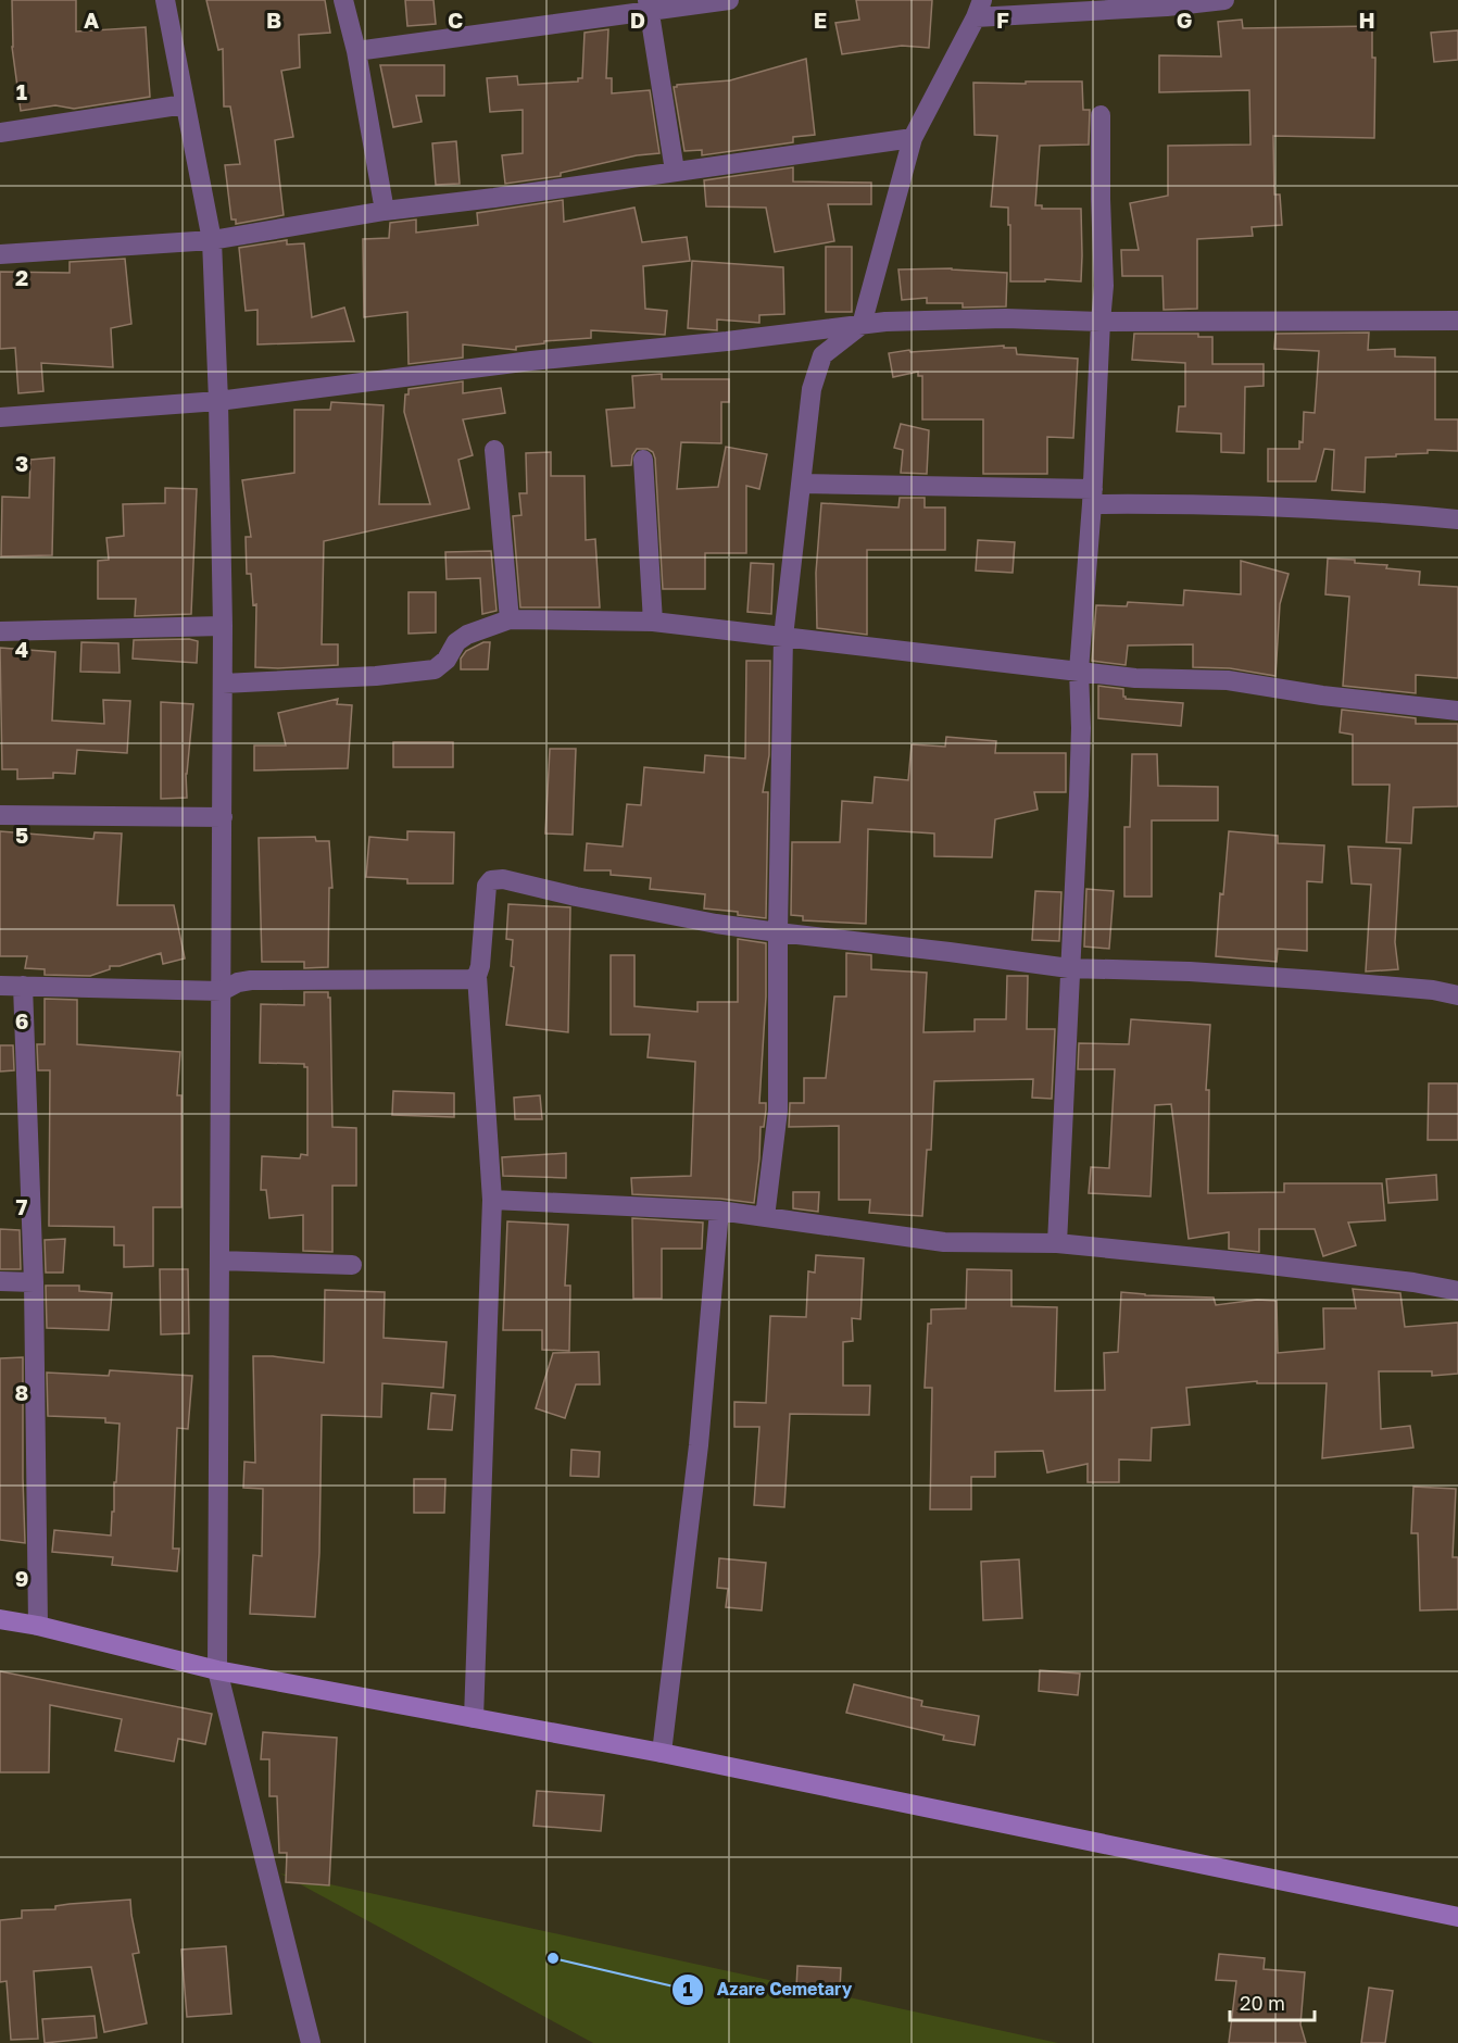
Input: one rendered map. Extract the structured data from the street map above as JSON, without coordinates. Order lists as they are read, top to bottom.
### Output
{
  "places": ["Azare Cemetary"],
  "scale_bar": "20 m",
  "grid": {
    "columns": [
      "A",
      "B",
      "C",
      "D",
      "E",
      "F",
      "G",
      "H"
    ],
    "rows": [
      "1",
      "2",
      "3",
      "4",
      "5",
      "6",
      "7",
      "8",
      "9"
    ]
  }
}
